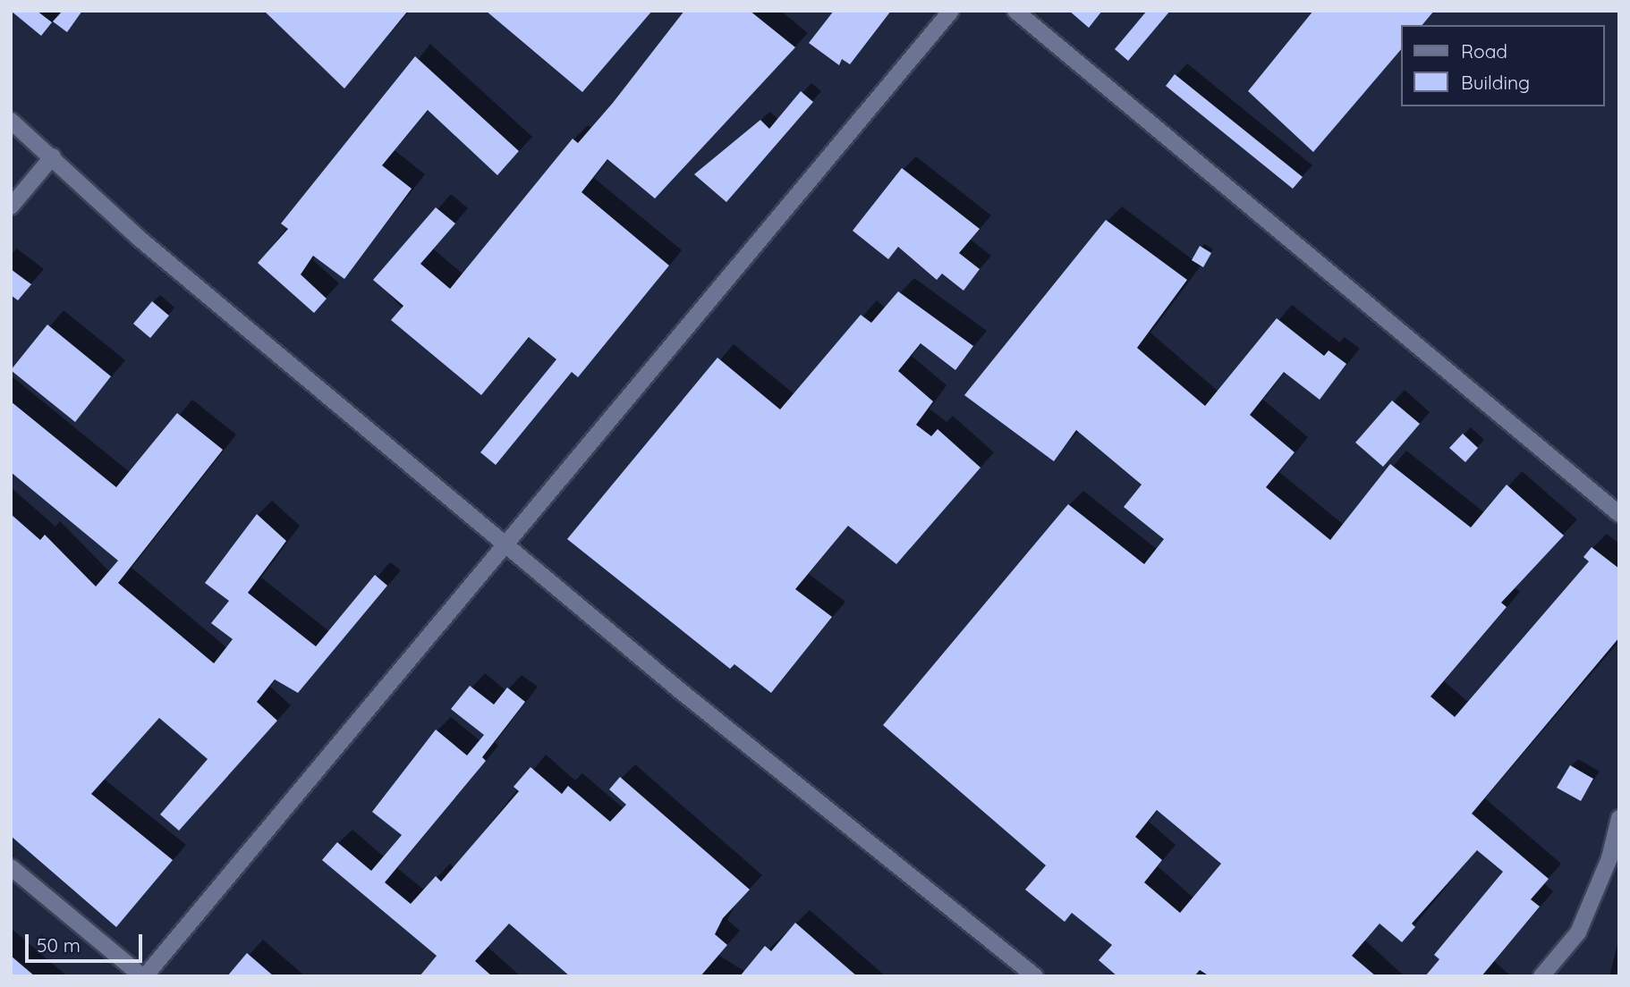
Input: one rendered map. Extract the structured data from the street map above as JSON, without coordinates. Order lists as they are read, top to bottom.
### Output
{
  "legend": ["Road", "Building"],
  "scale_bar": "50 m"
}
